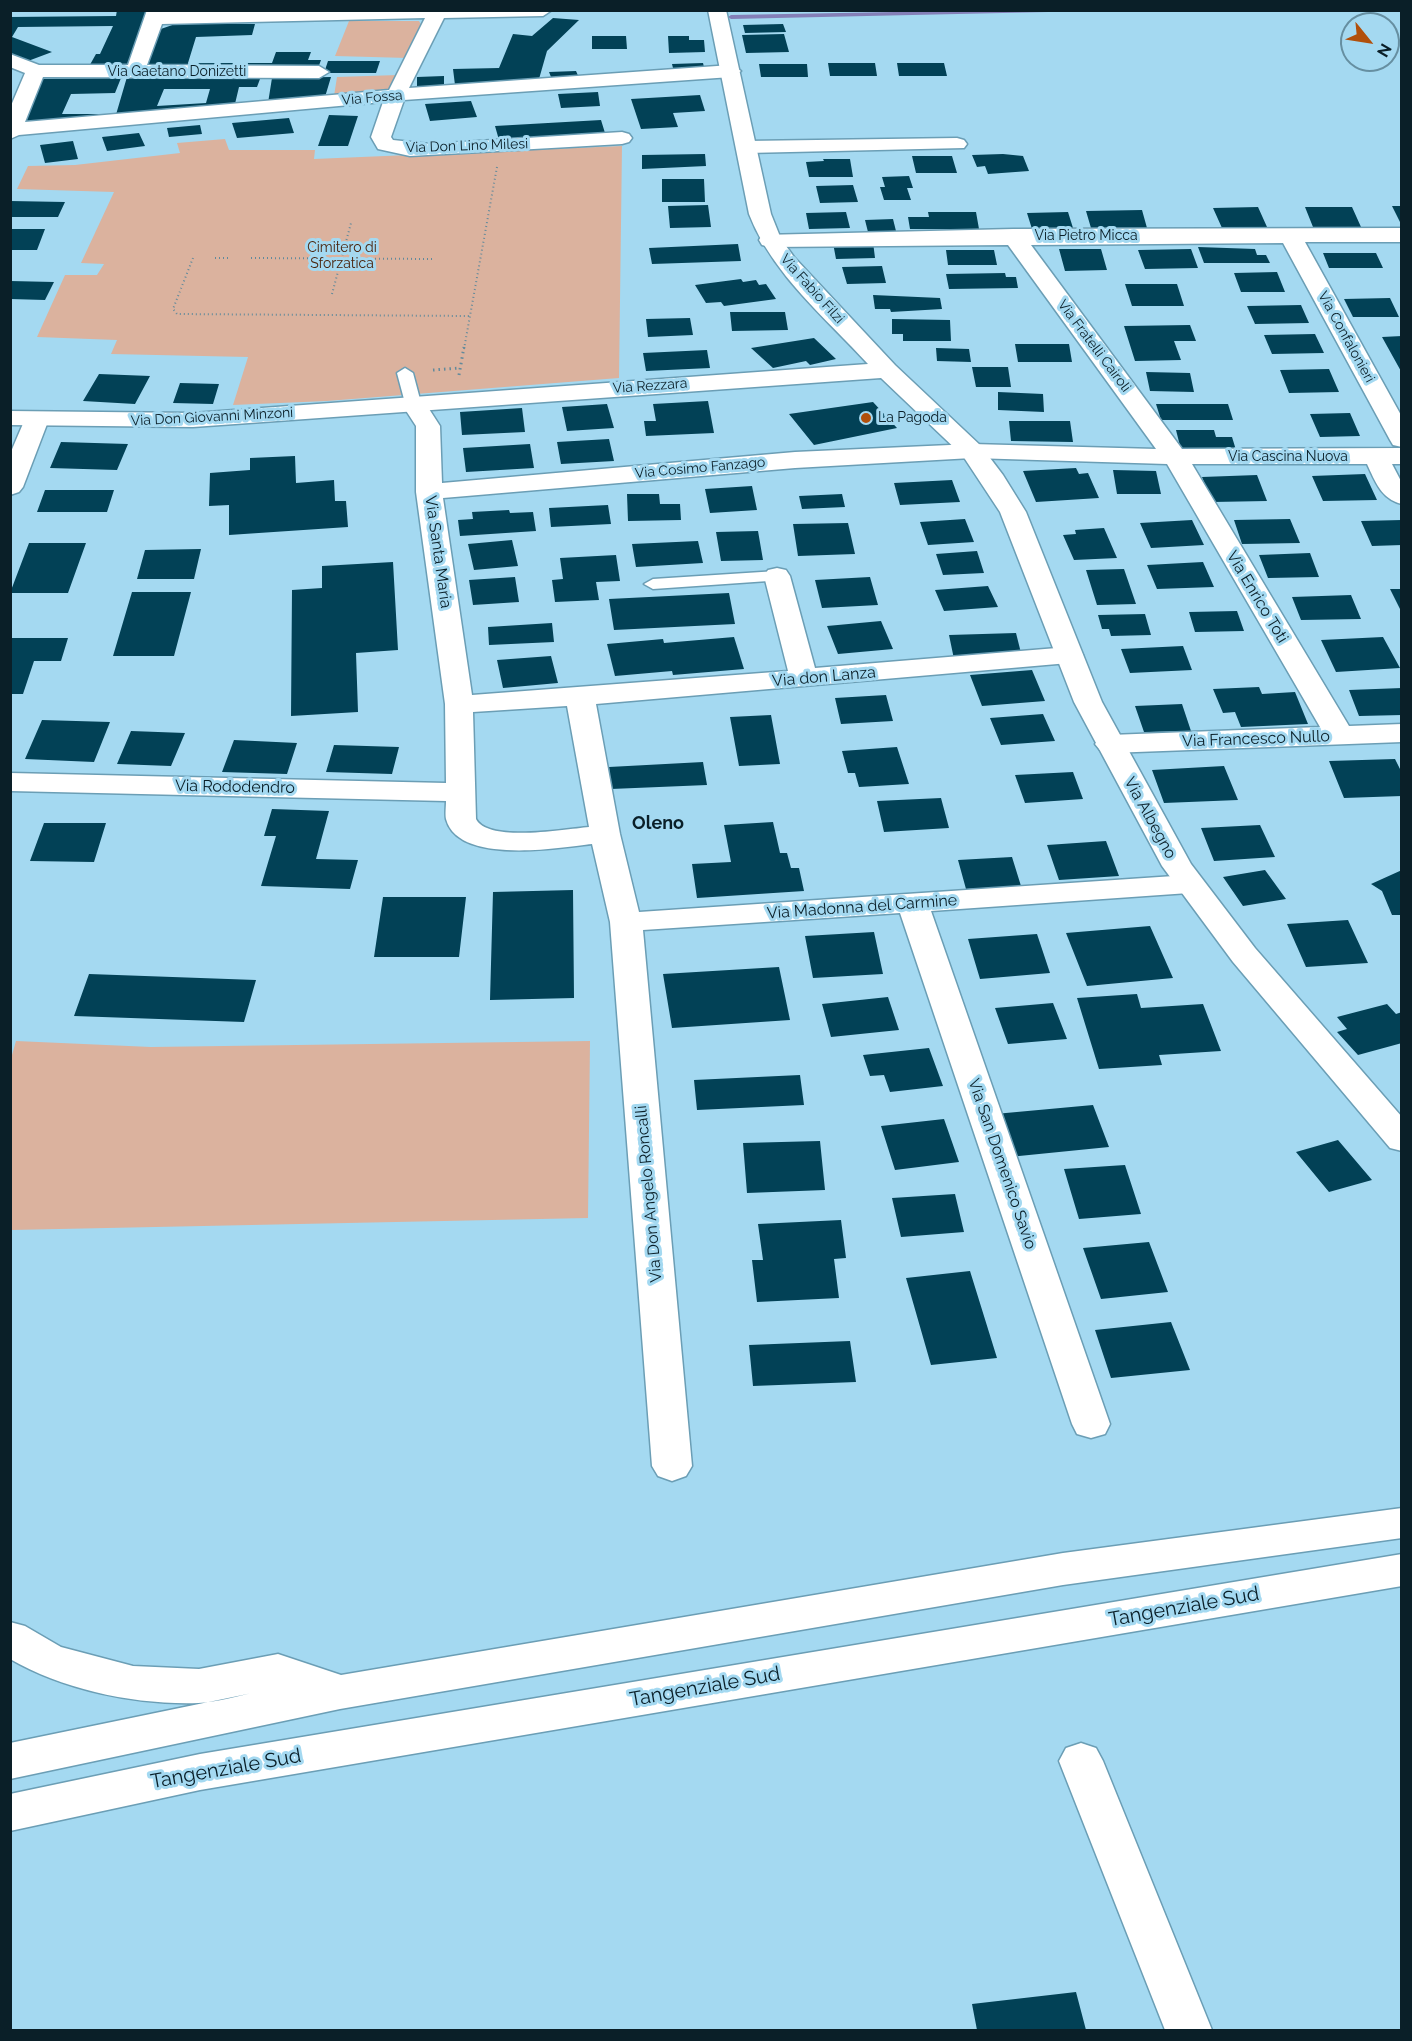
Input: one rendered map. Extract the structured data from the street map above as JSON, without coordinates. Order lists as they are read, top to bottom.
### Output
{
  "streets": {
    "main road": [
      "Via Gaetano Donizetti",
      "Via Fossa",
      "Via Don Lino Milesi",
      "Via Pietro Micca",
      "Via Fabio Filzi",
      "Via Confalonieri",
      "Via Fratelli Cairoli",
      "Via Rezzara",
      "Via Don Giovanni Minzoni",
      "Via Cascina Nuova",
      "Via Cosimo Fanzago",
      "Via Santa Maria",
      "Via Enrico Toti",
      "Via don Lanza",
      "Via Francesco Nullo",
      "Via Rododendro",
      "Via Albegno",
      "Via Madonna del Carmine",
      "Via San Domenico Savio",
      "Via Don Angelo Roncalli",
      "Tangenziale Sud"
    ]
  },
  "crossings": [
    ["Via Fossa", "Via Don Lino Milesi"],
    ["Via Fossa", "Via Fabio Filzi"],
    ["Via Pietro Micca", "Via Fabio Filzi"],
    ["Via Pietro Micca", "Via Confalonieri"],
    ["Via Pietro Micca", "Via Fratelli Cairoli"],
    ["Via Fabio Filzi", "Via Rezzara"],
    ["Via Fabio Filzi", "Via Cosimo Fanzago"],
    ["Via Fabio Filzi", "Via Albegno"],
    ["Via Fratelli Cairoli", "Via Cascina Nuova"],
    ["Via Fratelli Cairoli", "Via Cosimo Fanzago"],
    ["Via Fratelli Cairoli", "Via Enrico Toti"],
    ["Via Rezzara", "Via Don Giovanni Minzoni"],
    ["Via Rezzara", "Via Santa Maria"],
    ["Via Don Giovanni Minzoni", "Via Santa Maria"],
    ["Via Cascina Nuova", "Via Cosimo Fanzago"],
    ["Via Cascina Nuova", "Via Enrico Toti"],
    ["Via Cosimo Fanzago", "Via Santa Maria"],
    ["Via Cosimo Fanzago", "Via Enrico Toti"],
    ["Via Cosimo Fanzago", "Via Albegno"],
    ["Via Santa Maria", "Via don Lanza"],
    ["Via Santa Maria", "Via Rododendro"],
    ["Via Enrico Toti", "Via Francesco Nullo"],
    ["Via don Lanza", "Via Albegno"],
    ["Via Francesco Nullo", "Via Albegno"],
    ["Via Albegno", "Via Madonna del Carmine"],
    ["Via Madonna del Carmine", "Via San Domenico Savio"],
    ["Via Madonna del Carmine", "Via Don Angelo Roncalli"]
  ],
  "districts": ["Oleno"],
  "parks": ["Cimitero di Sforzatica"],
  "places": ["La Pagoda"],
  "north": "bottom right"
}
